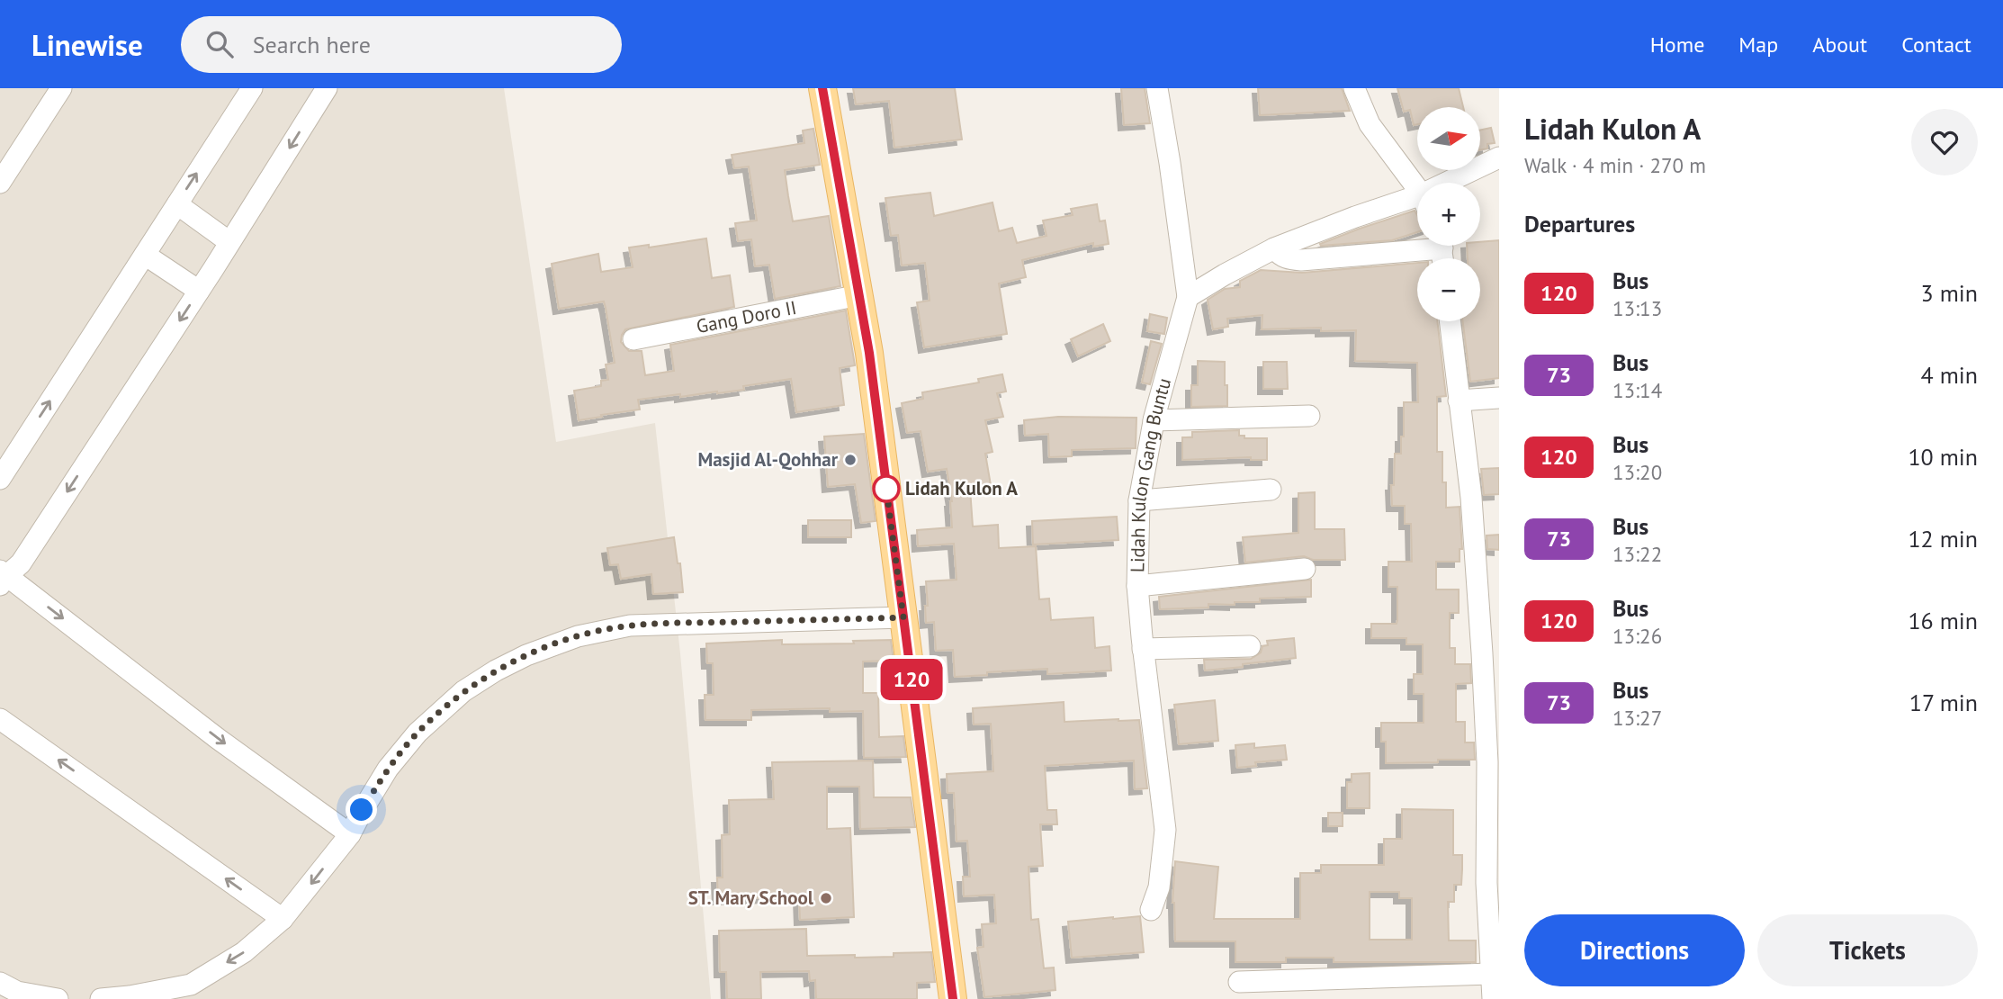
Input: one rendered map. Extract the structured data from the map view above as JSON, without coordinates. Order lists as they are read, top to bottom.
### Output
{
  "streets": {
    "street": ["Gang Doro II", "Lidah Kulon Gang Buntu"]
  },
  "places": ["Masjid Al-Qohhar", "Lidah Kulon A", "ST. Mary School"],
  "lines": ["bus line 120"],
  "north": "right",
  "page": {
    "header": "Linewise",
    "search": "Search here",
    "nav": [
      "Home",
      "Map",
      "About",
      "Contact"
    ],
    "on_map": "120",
    "heading": [
      ["Lidah Kulon A", "Walk · 4 min · 270 m"],
      "Departures"
    ],
    "map_buttons": ["+", "−"],
    "list": [
      {
        "mark": "120",
        "name": "Bus",
        "note": "13:13",
        "value": "3 min"
      },
      {
        "mark": "73",
        "name": "Bus",
        "note": "13:14",
        "value": "4 min"
      },
      {
        "mark": "120",
        "name": "Bus",
        "note": "13:20",
        "value": "10 min"
      },
      {
        "mark": "73",
        "name": "Bus",
        "note": "13:22",
        "value": "12 min"
      },
      {
        "mark": "120",
        "name": "Bus",
        "note": "13:26",
        "value": "16 min"
      },
      {
        "mark": "73",
        "name": "Bus",
        "note": "13:27",
        "value": "17 min"
      }
    ],
    "buttons": ["Directions", "Tickets"]
  }
}
